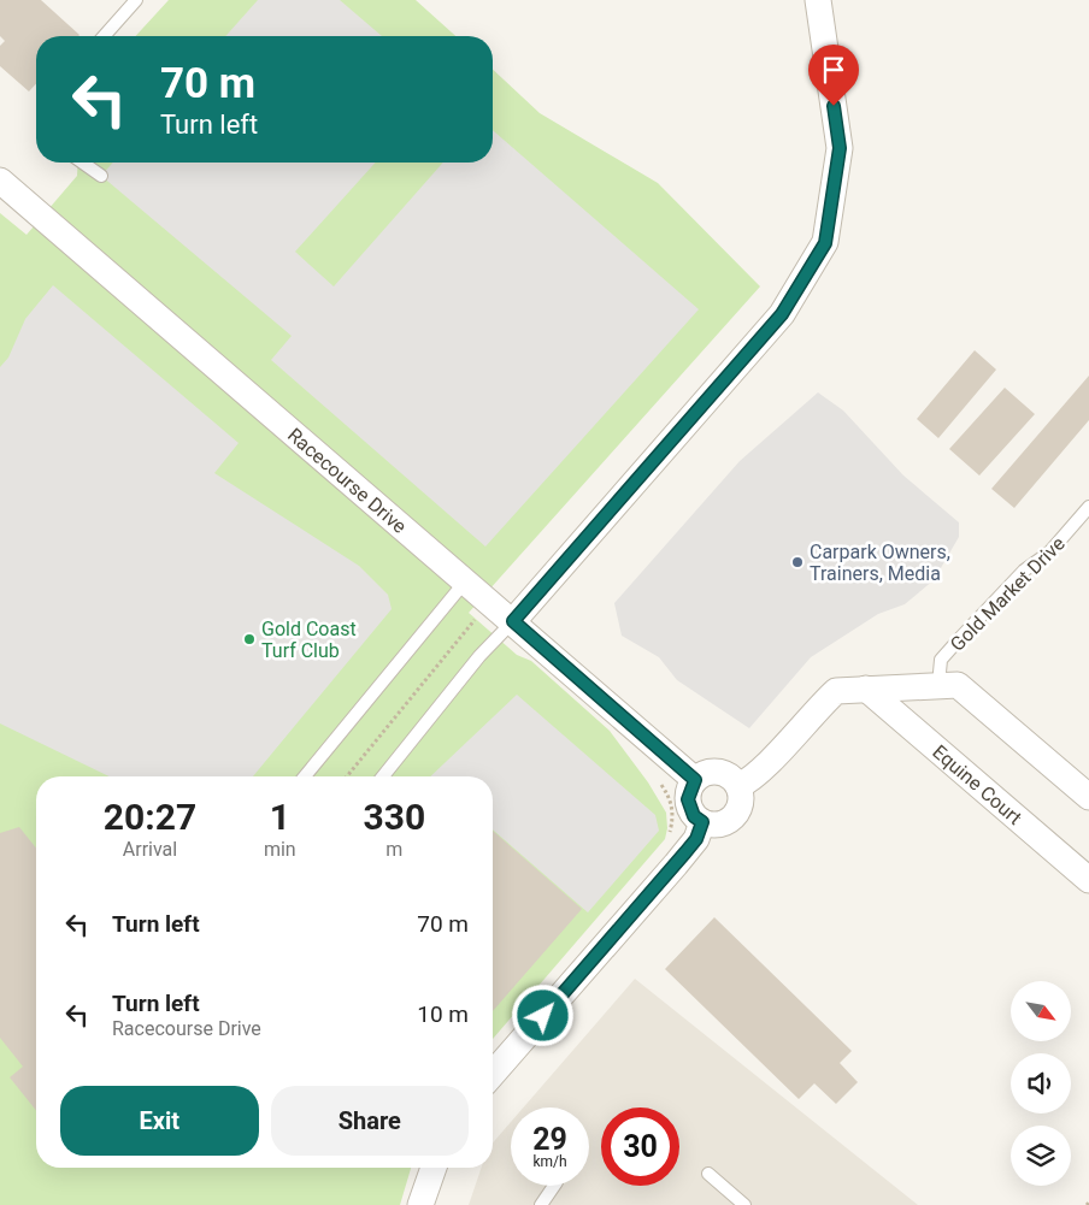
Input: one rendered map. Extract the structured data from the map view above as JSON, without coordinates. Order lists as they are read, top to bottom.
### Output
{
  "streets": {
    "street": ["Racecourse Drive", "Equine Court"],
    "lane": ["Gold Market Drive"]
  },
  "places": ["Carpark Owners, Trainers, Media", "Gold Coast Turf Club"],
  "north": "bottom right",
  "page": {
    "turn": ["70 m", "Turn left"],
    "eta": [
      "20:27",
      "Arrival",
      "1",
      "min",
      "330",
      "m"
    ],
    "list": [
      {
        "name": "Turn left",
        "value": "70 m"
      },
      {
        "name": "Turn left",
        "note": "Racecourse Drive",
        "value": "10 m"
      }
    ],
    "buttons": ["Exit", "Share"],
    "speed": "29 km/h",
    "limit": "30"
  }
}
